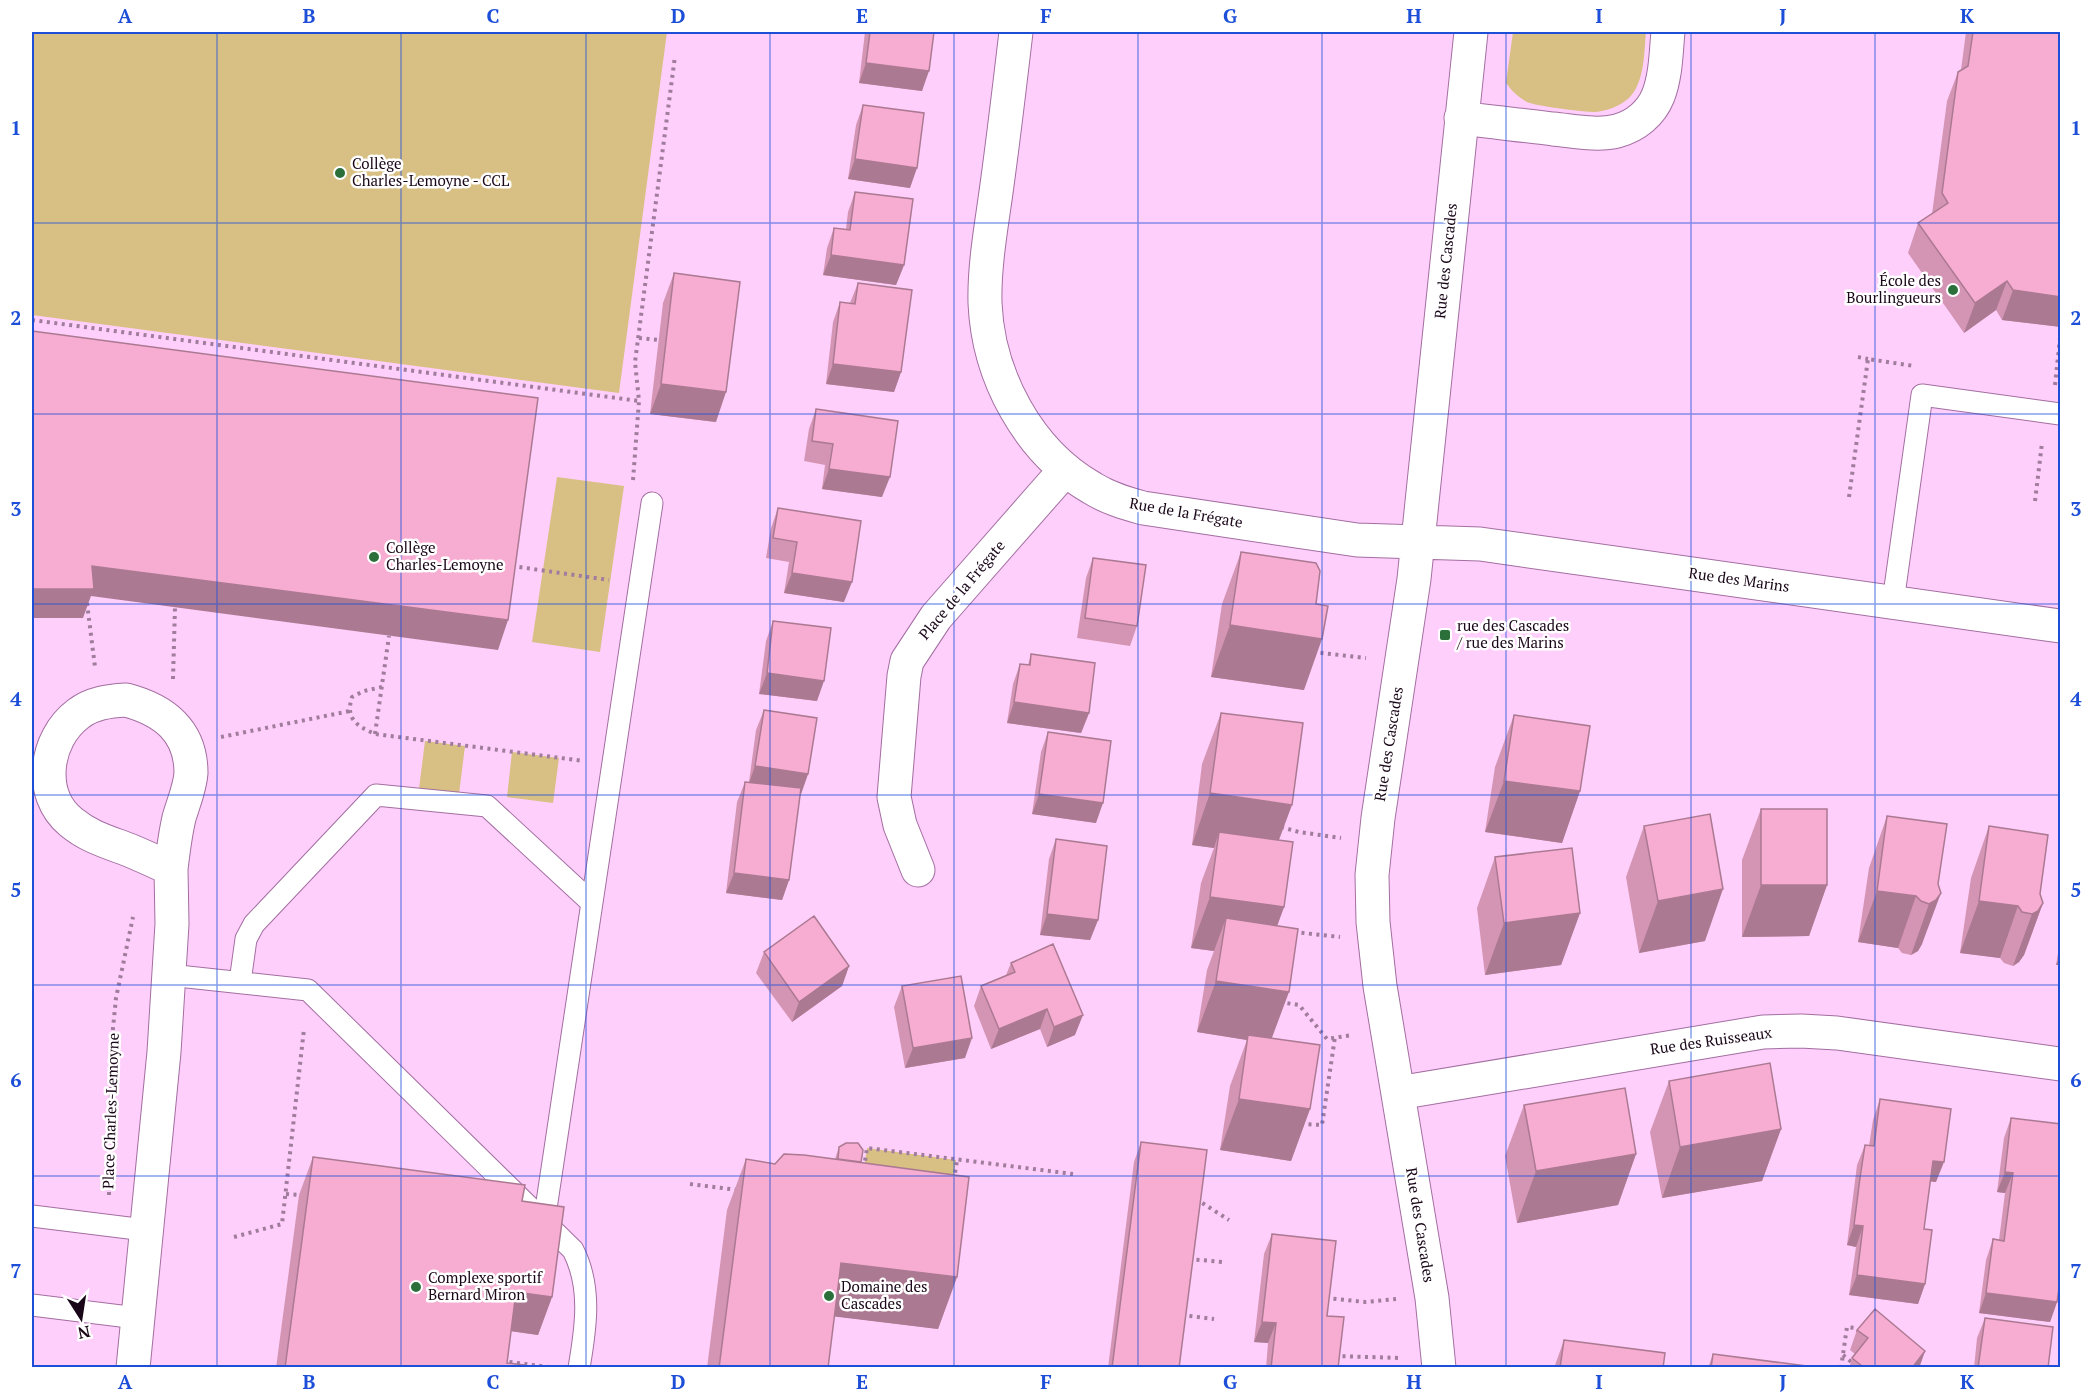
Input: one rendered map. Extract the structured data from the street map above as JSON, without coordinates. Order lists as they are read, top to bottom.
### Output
{
  "streets": {
    "street": [
      "Rue des Cascades",
      "Rue de la Frégate",
      "Rue des Marins",
      "Place de la Frégate",
      "Rue des Ruisseaux"
    ],
    "path": ["Place Charles-Lemoyne"]
  },
  "crossings": [
    ["Rue des Cascades", "Rue de la Frégate"],
    ["Rue des Cascades", "Rue des Marins"],
    ["Rue des Cascades", "Rue des Ruisseaux"],
    ["Rue de la Frégate", "Rue des Marins"],
    ["Rue de la Frégate", "Place de la Frégate"]
  ],
  "places": {
    "other": [
      "Collège Charles-Lemoyne - CCL",
      "École des Bourlingueurs",
      "Collège Charles-Lemoyne",
      "Complexe sportif Bernard Miron",
      "Domaine des Cascades"
    ],
    "transit": ["rue des Cascades / rue des Marins"]
  },
  "north": "bottom",
  "grid": {
    "columns": [
      "A",
      "B",
      "C",
      "D",
      "E",
      "F",
      "G",
      "H",
      "I",
      "J",
      "K"
    ],
    "rows": [
      "1",
      "2",
      "3",
      "4",
      "5",
      "6",
      "7"
    ]
  }
}
